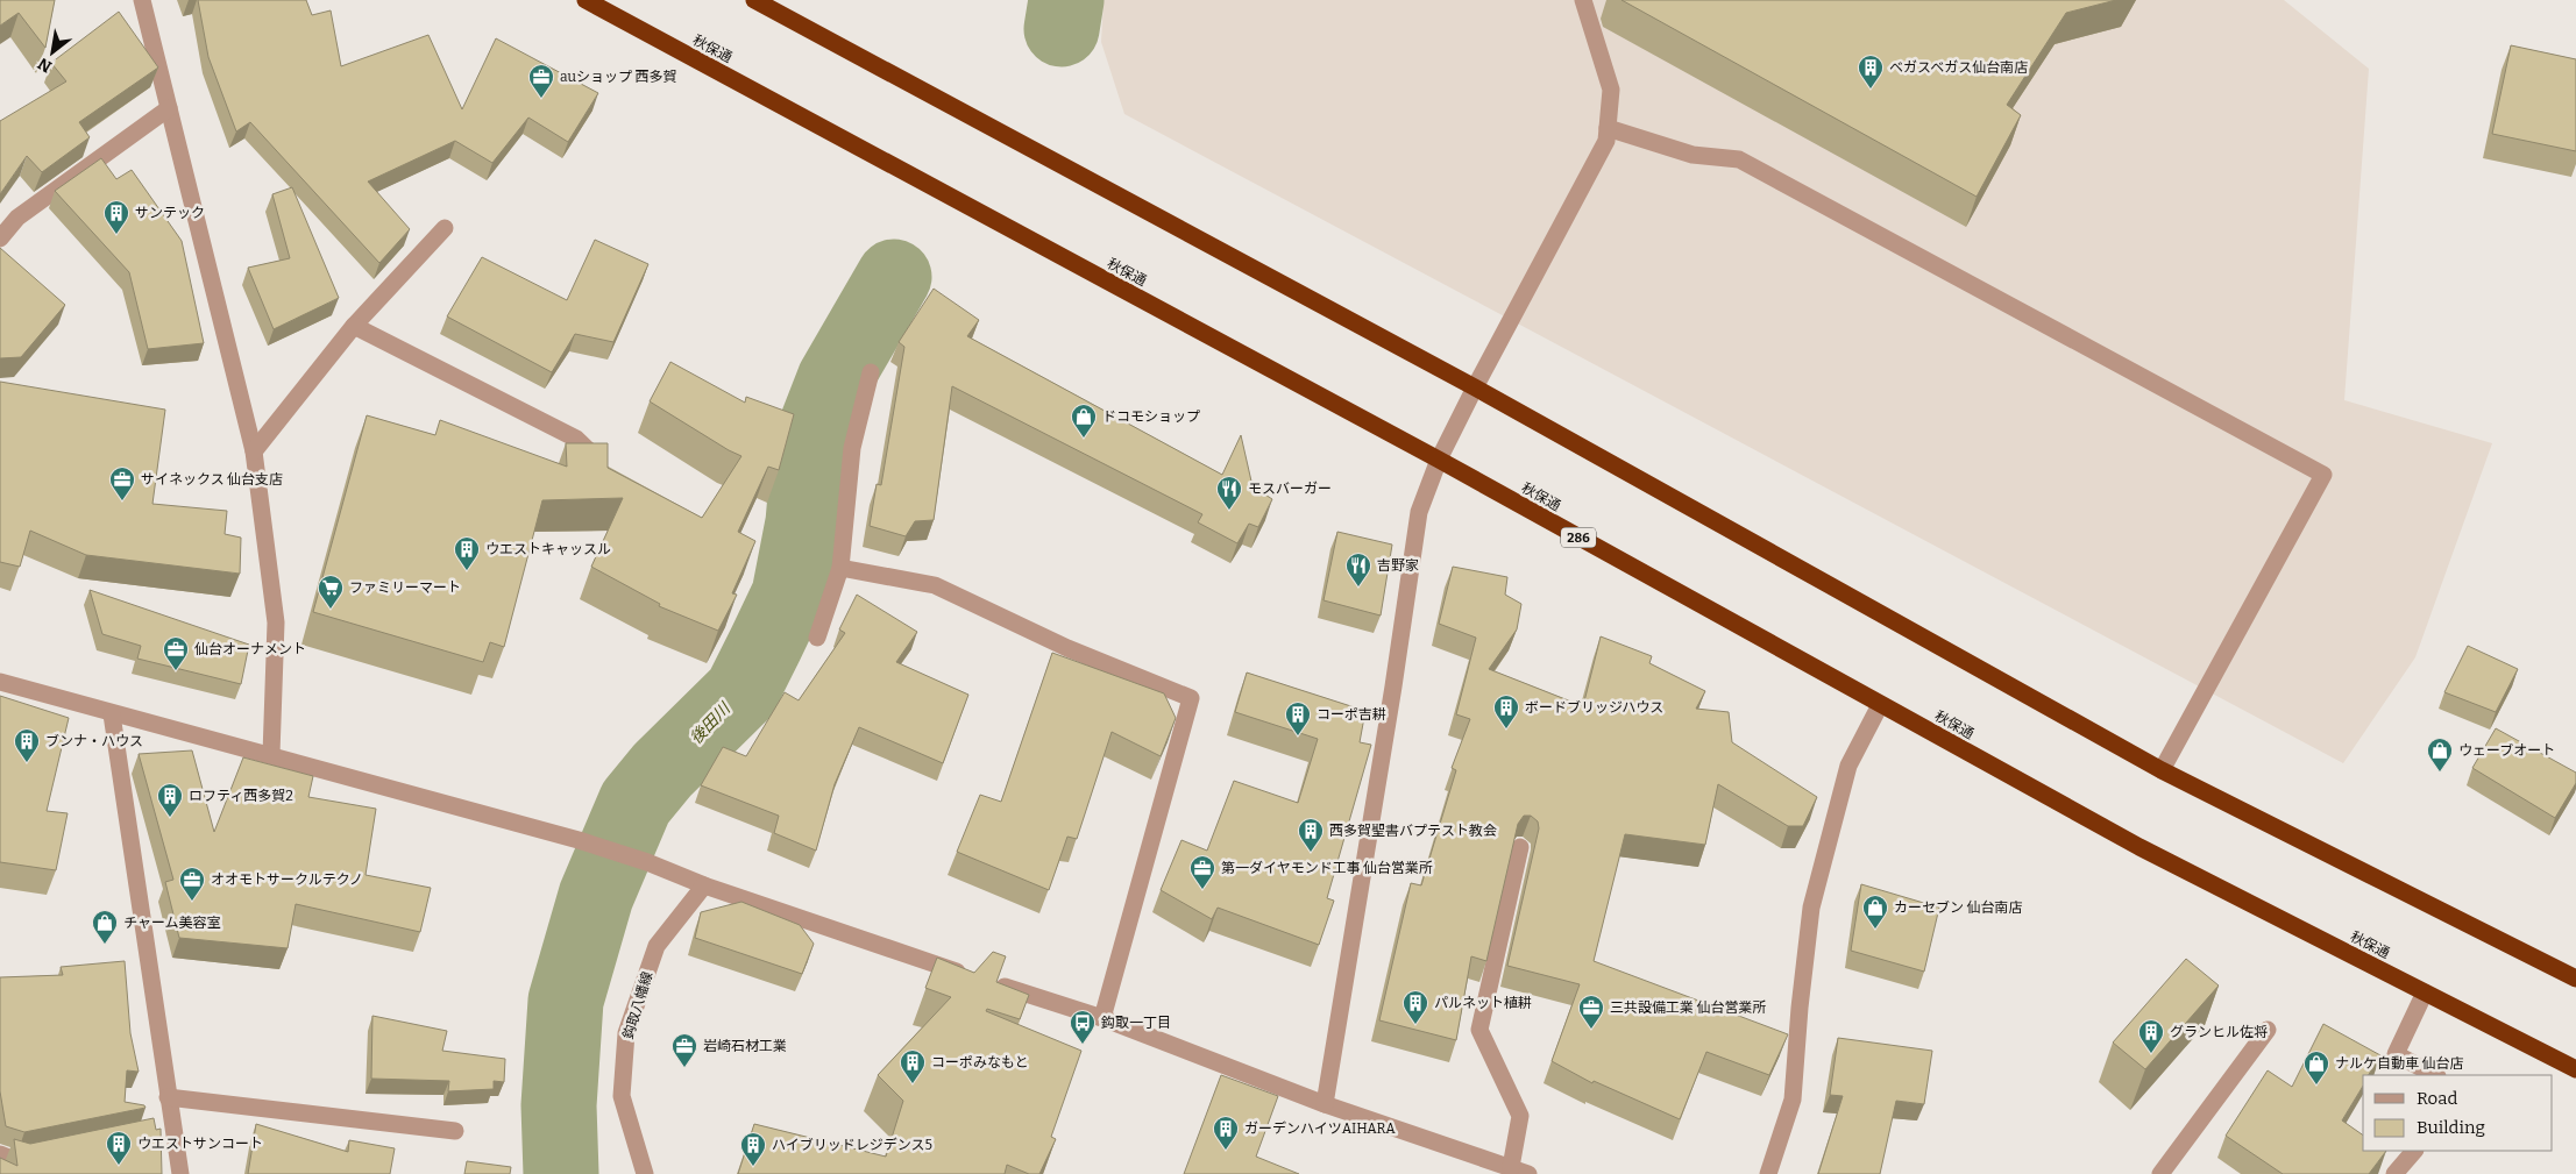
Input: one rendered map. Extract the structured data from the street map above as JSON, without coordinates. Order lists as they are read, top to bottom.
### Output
{
  "streets": {
    "highway": ["秋保通", "286"],
    "street": ["鈎取八幡線"]
  },
  "water": ["後田川"],
  "places": {
    "building": [
      "ベガスベガス仙台南店",
      "サンテック",
      "ウエストキャッスル",
      "ボードブリッジハウス",
      "コーポ吉耕",
      "ブンナ・ハウス",
      "ロフティ西多賀2",
      "西多賀聖書バプテスト教会",
      "パルネット植耕",
      "グランヒル佐将",
      "コーポみなもと",
      "ガーデンハイツAIHARA",
      "ウエストサンコート",
      "ハイブリッドレジデンス5"
    ],
    "office": [
      "auショップ 西多賀",
      "サイネックス 仙台支店",
      "仙台オーナメント",
      "第一ダイヤモンド工事 仙台営業所",
      "オオモトサークルテクノ",
      "三共設備工業 仙台営業所",
      "岩崎石材工業"
    ],
    "shop": [
      "ドコモショップ",
      "ウェーブオート",
      "カーセブン 仙台南店",
      "チャーム美容室",
      "ナルケ自動車 仙台店"
    ],
    "restaurant": ["モスバーガー", "吉野家"],
    "supermarket": ["ファミリーマート"],
    "bus stop": ["鈎取一丁目"]
  },
  "legend": ["Road", "Building"],
  "north": "bottom left"
}
